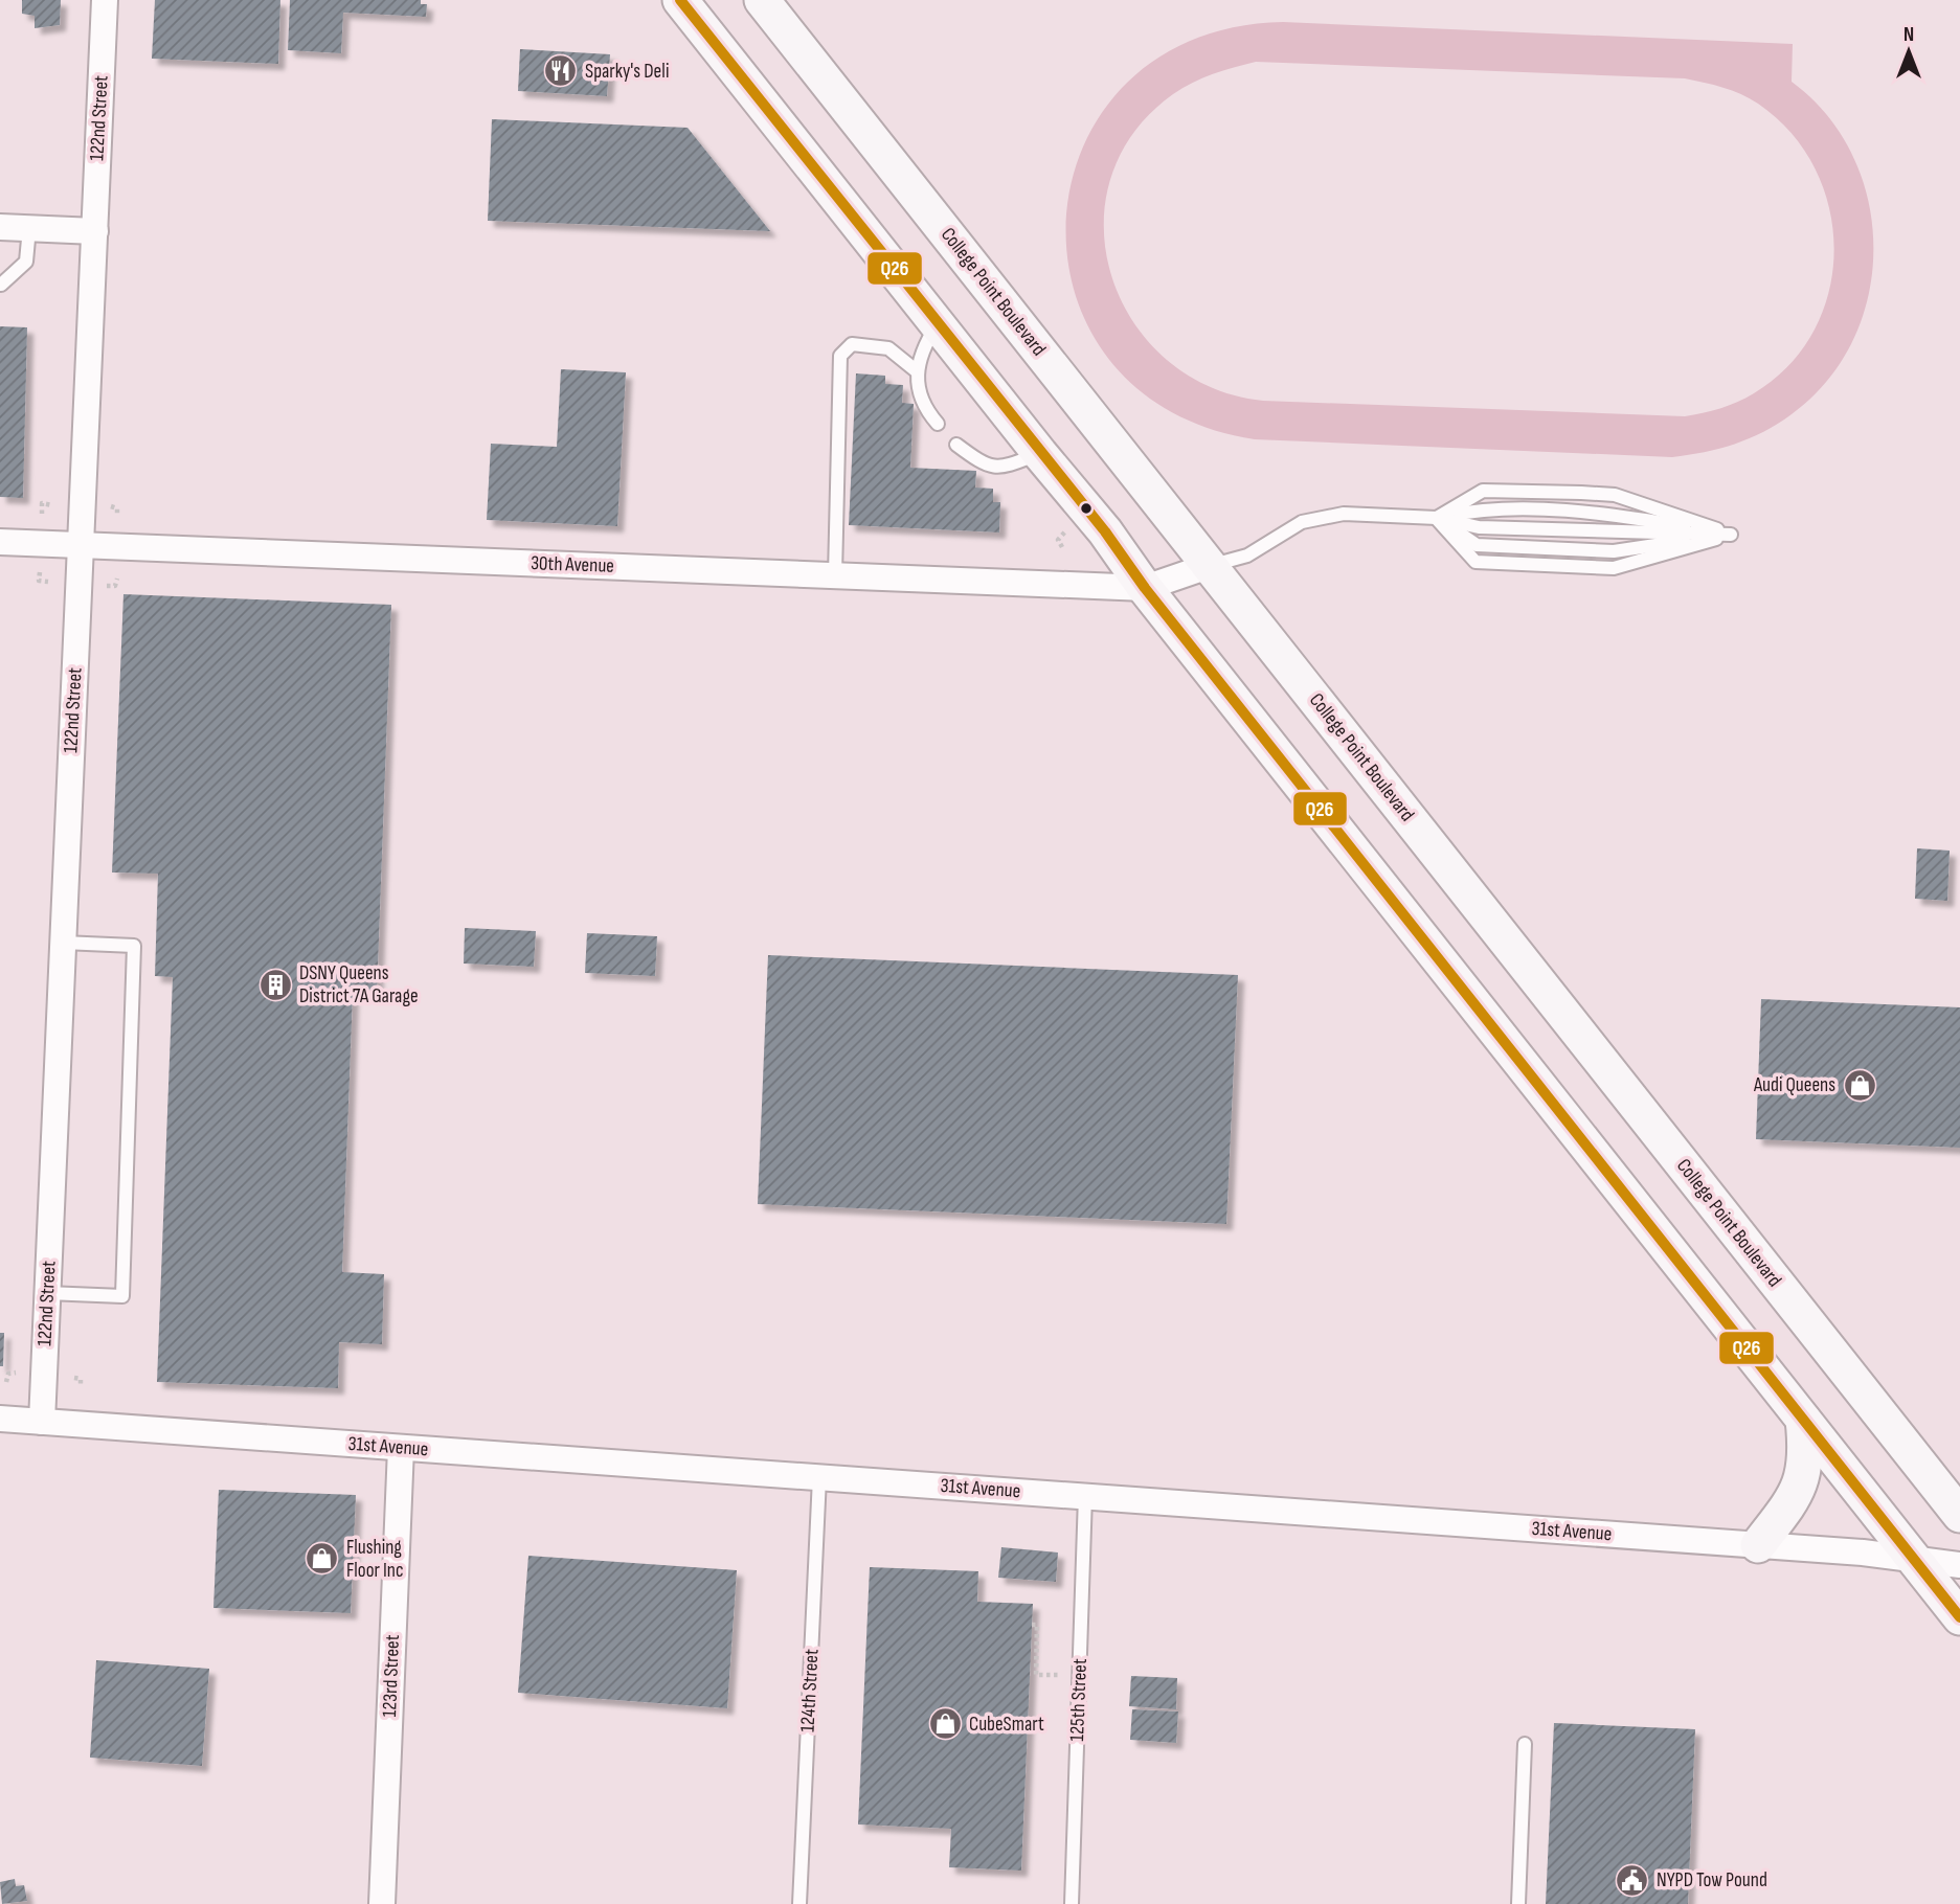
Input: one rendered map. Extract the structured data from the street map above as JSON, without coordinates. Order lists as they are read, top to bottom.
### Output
{
  "streets": {
    "main road": ["College Point Boulevard"],
    "street": [
      "122nd Street",
      "30th Avenue",
      "31st Avenue",
      "123rd Street"
    ],
    "lane": ["124th Street", "125th Street"]
  },
  "crossings": [
    ["122nd Street", "30th Avenue"],
    ["122nd Street", "31st Avenue"],
    ["31st Avenue", "123rd Street"],
    ["31st Avenue", "124th Street"],
    ["31st Avenue", "125th Street"]
  ],
  "places": {
    "restaurant": ["Sparky's Deli"],
    "building": ["DSNY Queens District 7A Garage"],
    "shop": ["Audi Queens", "Flushing Floor Inc", "CubeSmart"],
    "public building": ["NYPD Tow Pound"]
  },
  "lines": ["transit line Q26"],
  "north": "top"
}
